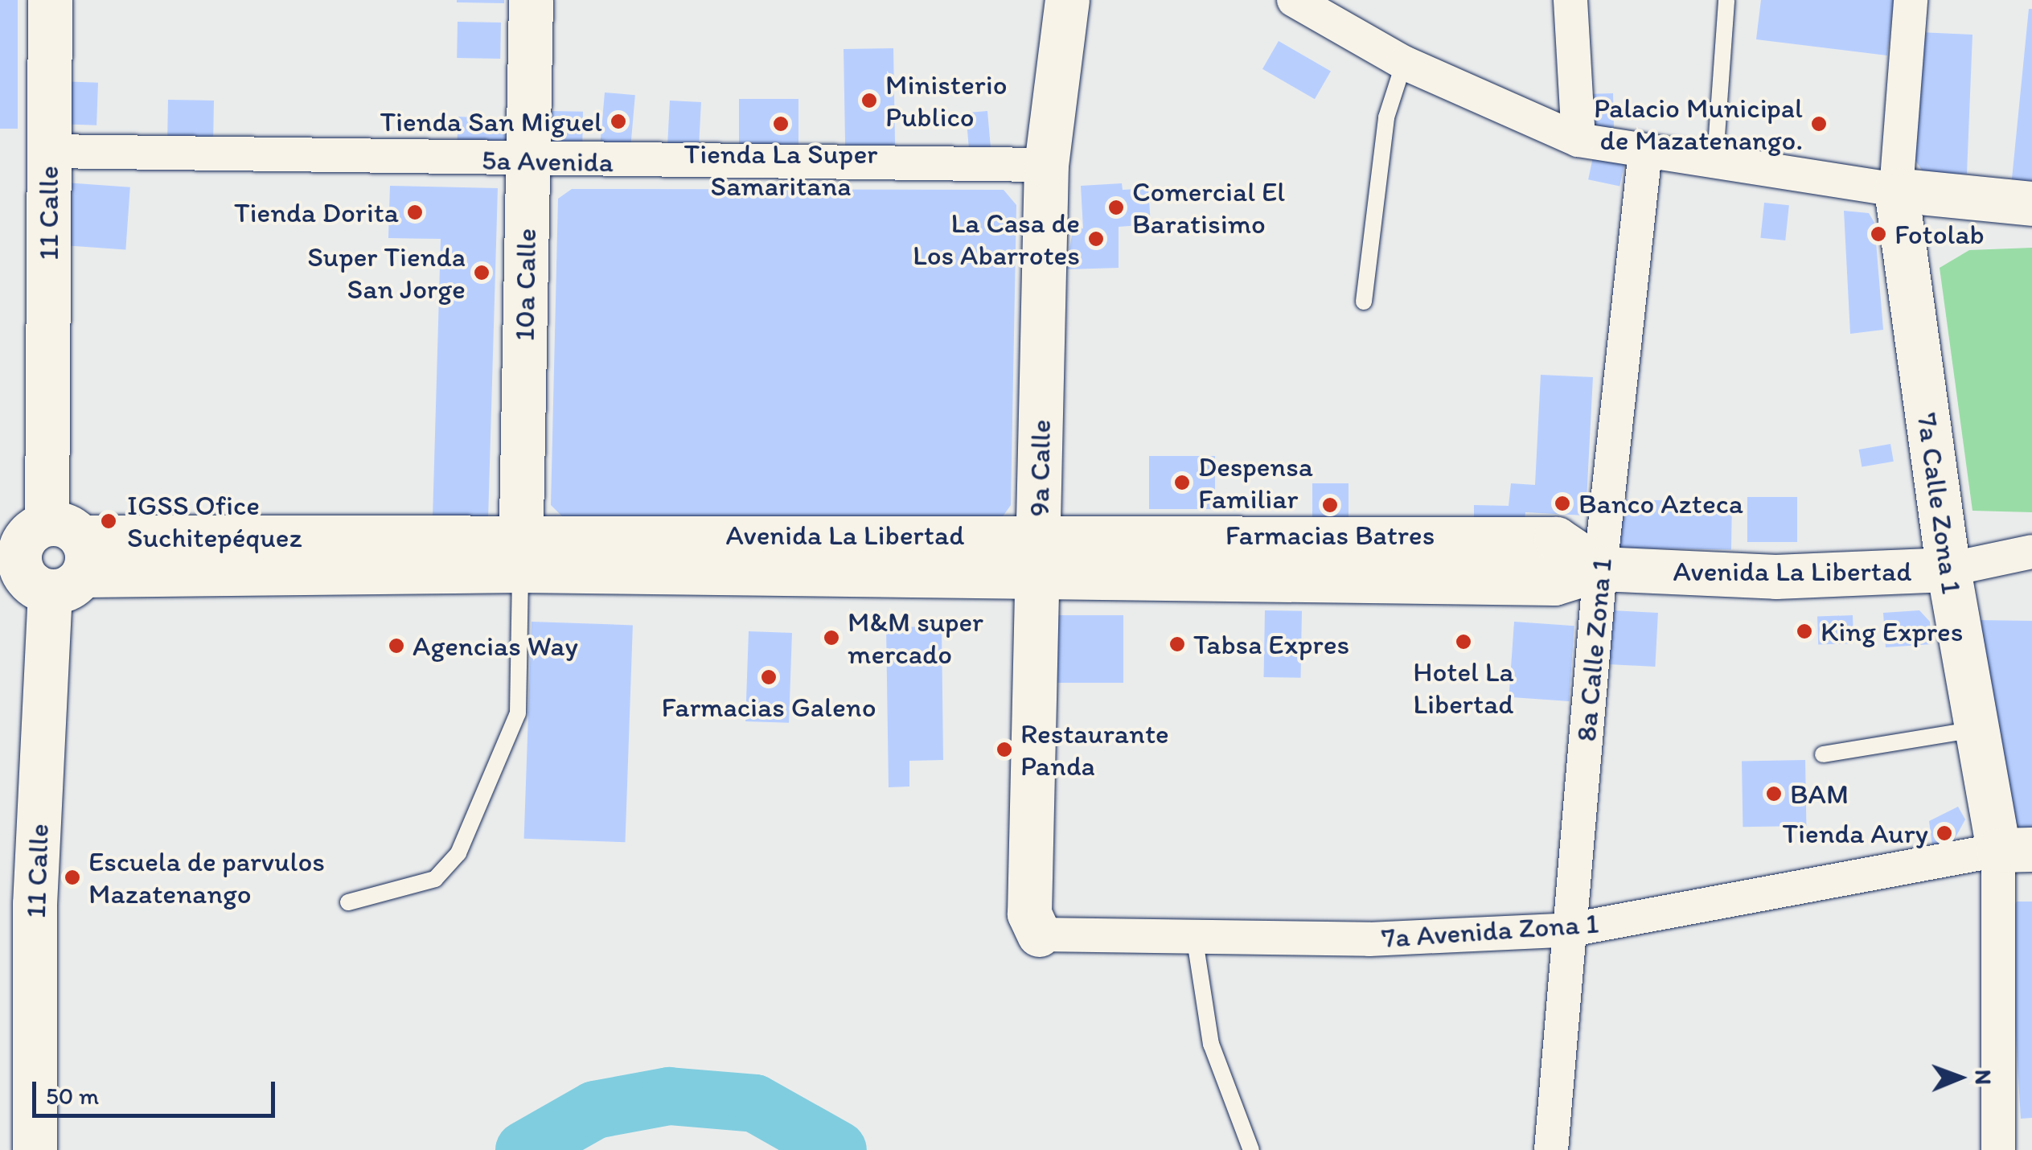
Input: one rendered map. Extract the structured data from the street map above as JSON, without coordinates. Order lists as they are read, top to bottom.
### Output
{
  "streets": {
    "street": [
      "5a Avenida",
      "11 Calle",
      "10a Calle",
      "9a Calle",
      "7a Calle Zona 1",
      "Avenida La Libertad",
      "8a Calle Zona 1",
      "7a Avenida Zona 1"
    ]
  },
  "crossings": [
    ["5a Avenida", "11 Calle"],
    ["5a Avenida", "10a Calle"],
    ["5a Avenida", "9a Calle"],
    ["11 Calle", "Avenida La Libertad"],
    ["10a Calle", "Avenida La Libertad"],
    ["9a Calle", "Avenida La Libertad"],
    ["9a Calle", "7a Avenida Zona 1"],
    ["7a Calle Zona 1", "Avenida La Libertad"],
    ["7a Calle Zona 1", "7a Avenida Zona 1"],
    ["Avenida La Libertad", "8a Calle Zona 1"],
    ["8a Calle Zona 1", "7a Avenida Zona 1"]
  ],
  "places": [
    "Ministerio Publico",
    "Tienda San Miguel",
    "Tienda La Super Samaritana",
    "Palacio Municipal de Mazatenango.",
    "Comercial El Baratisimo",
    "Tienda Dorita",
    "Fotolab",
    "La Casa de Los Abarrotes",
    "Super Tienda San Jorge",
    "Despensa Familiar",
    "Banco Azteca",
    "Farmacias Batres",
    "IGSS Ofice Suchitepéquez",
    "King Expres",
    "M&M super mercado",
    "Hotel La Libertad",
    "Tabsa Expres",
    "Agencias Way",
    "Farmacias Galeno",
    "Restaurante Panda",
    "BAM",
    "Tienda Aury",
    "Escuela de parvulos Mazatenango"
  ],
  "scale_bar": "50 m",
  "north": "right"
}
